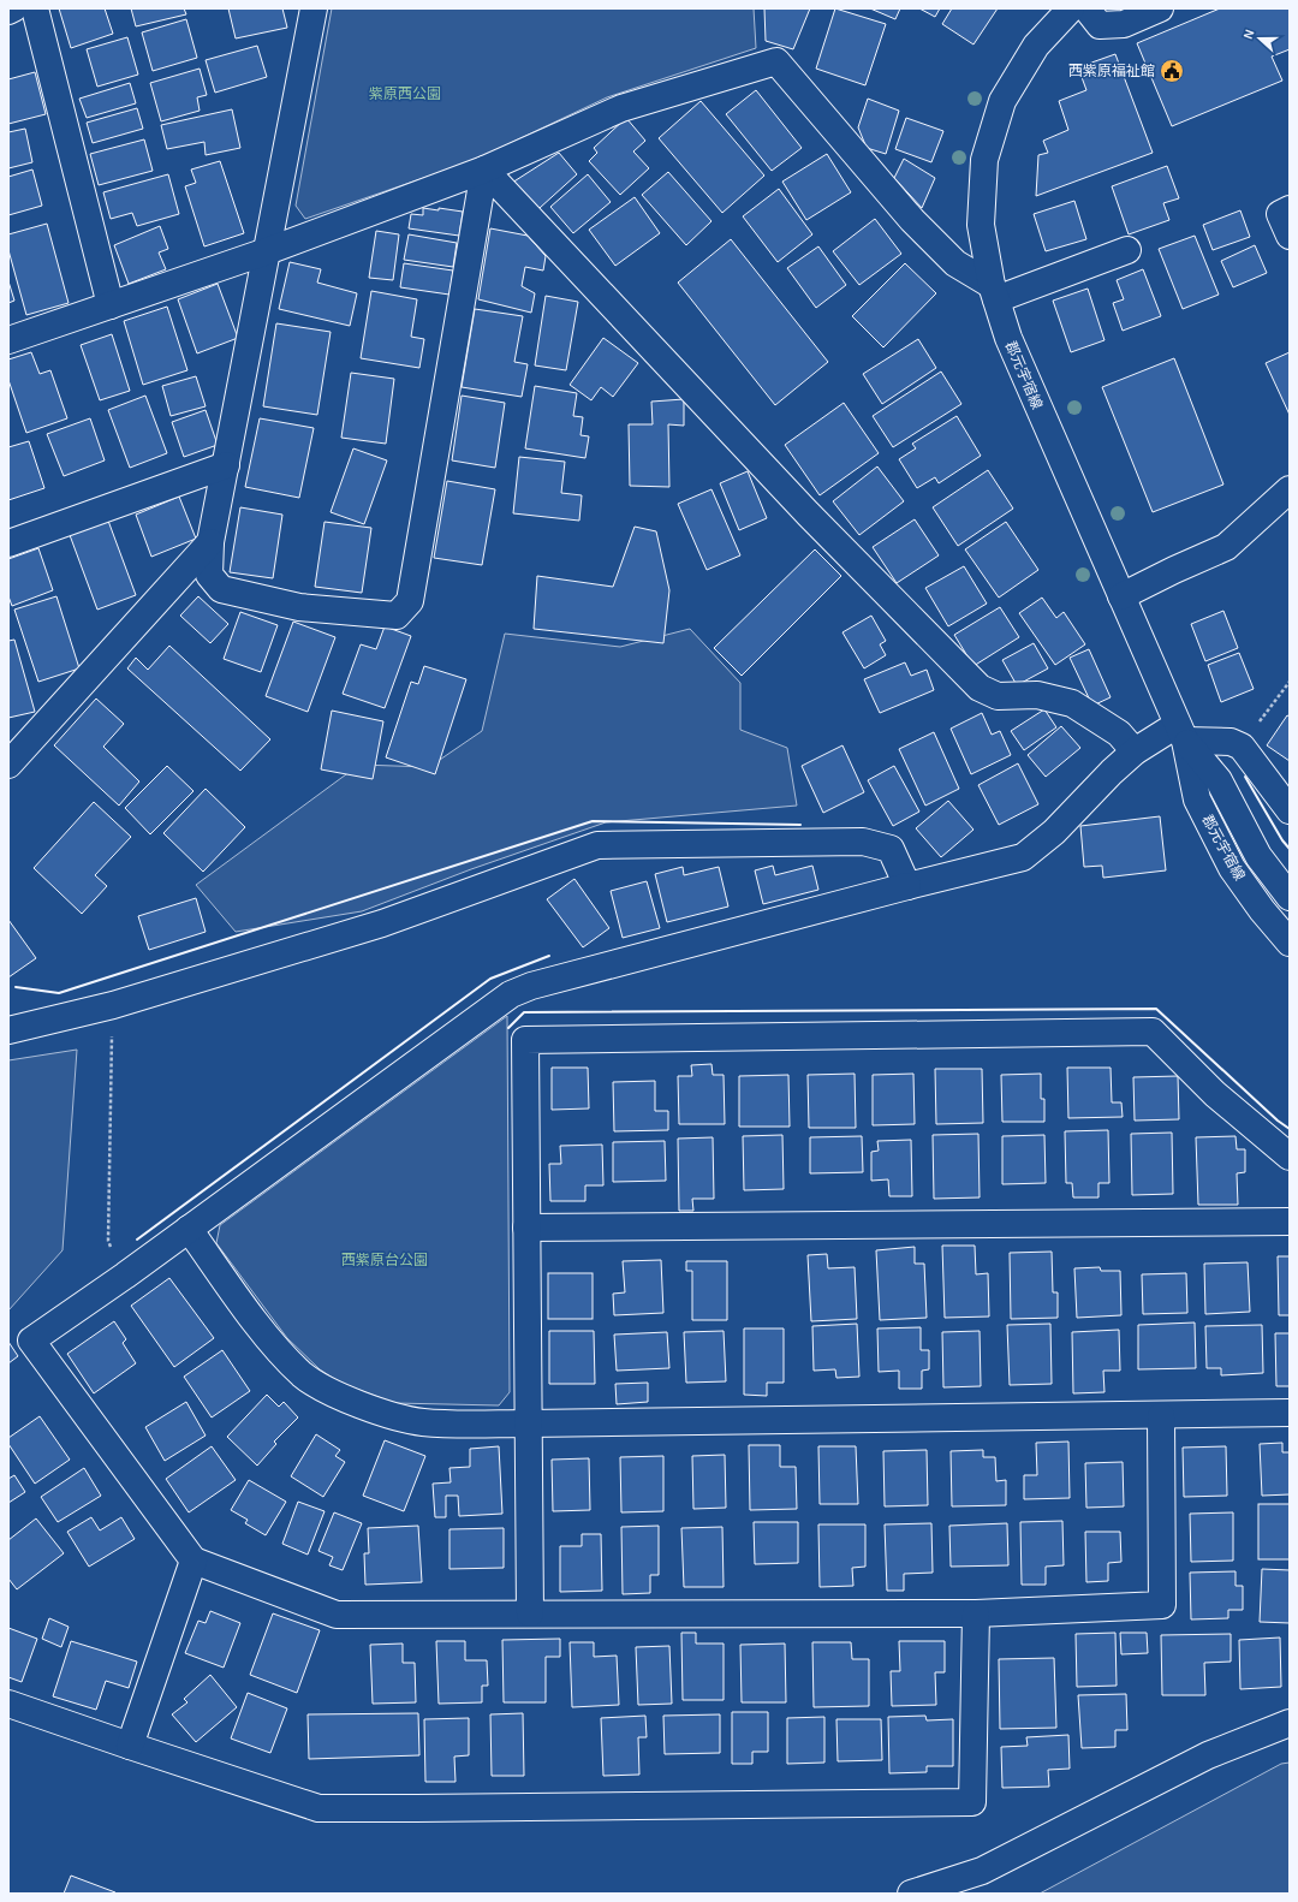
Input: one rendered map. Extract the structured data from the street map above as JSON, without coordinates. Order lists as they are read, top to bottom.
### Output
{
  "streets": {
    "street": ["郡元宇宿線"]
  },
  "parks": ["紫原西公園", "西紫原台公園"],
  "places": {
    "public building": ["西紫原福祉館"]
  },
  "north": "left"
}
